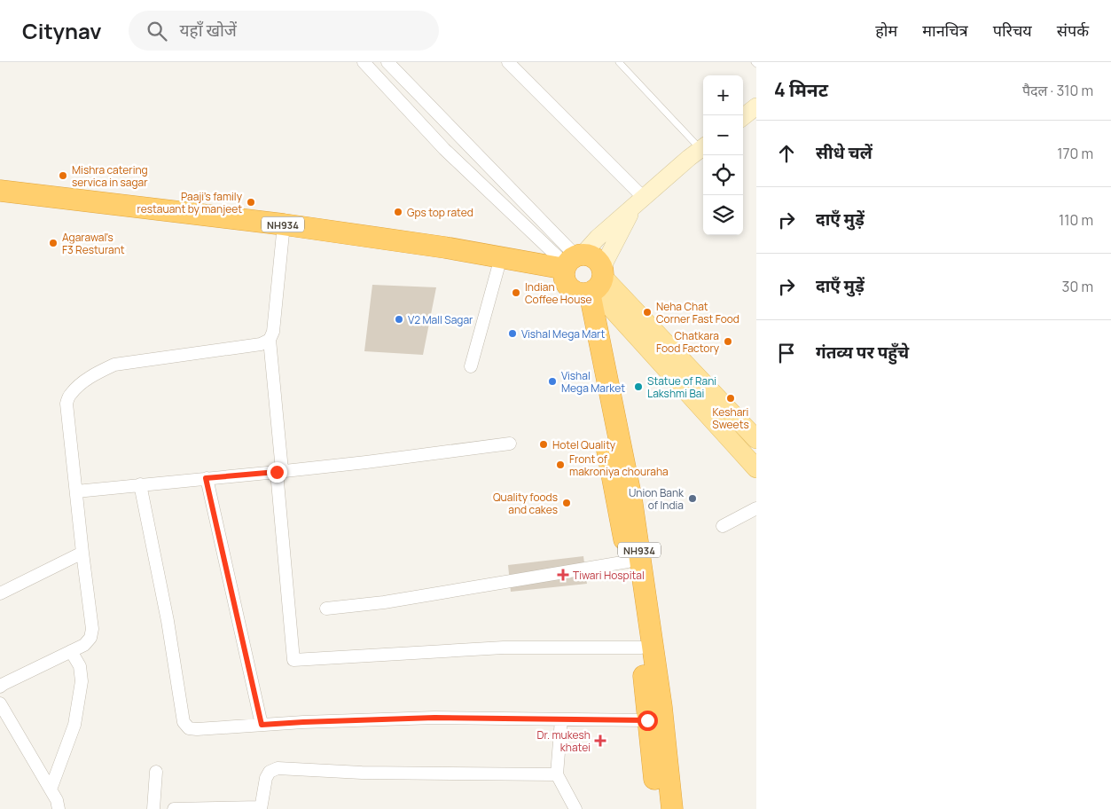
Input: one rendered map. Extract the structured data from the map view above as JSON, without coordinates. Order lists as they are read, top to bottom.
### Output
{
  "streets": {
    "highway": ["NH934"]
  },
  "places": {
    "other": [
      "Mishra catering servica in sagar",
      "Paaji's family restauant by manjeet",
      "Gps top rated",
      "Agarawal's F3 Resturant",
      "Indian Coffee House",
      "Neha Chat Corner Fast Food",
      "V2 Mall Sagar",
      "Vishal Mega Mart",
      "Chatkara Food Factory",
      "Vishal Mega Market",
      "Statue of Rani Lakshmi Bai",
      "Keshari Sweets",
      "Hotel Quality",
      "Front of makroniya chouraha",
      "Union Bank of India",
      "Quality foods and cakes"
    ],
    "health": ["Tiwari Hospital", "Dr. mukesh khatei"]
  },
  "page": {
    "header": "Citynav",
    "search": "यहाँ खोजें",
    "nav": [
      "होम",
      "मानचित्र",
      "परिचय",
      "संपर्क"
    ],
    "heading": ["4 मिनट", "पैदल · 310 m"],
    "map_buttons": ["+", "−"],
    "list": [
      ["सीधे चलें", "170 m"],
      ["दाएँ मुड़ें", "110 m"],
      ["दाएँ मुड़ें", "30 m"],
      "गंतव्य पर पहुँचे"
    ]
  }
}
